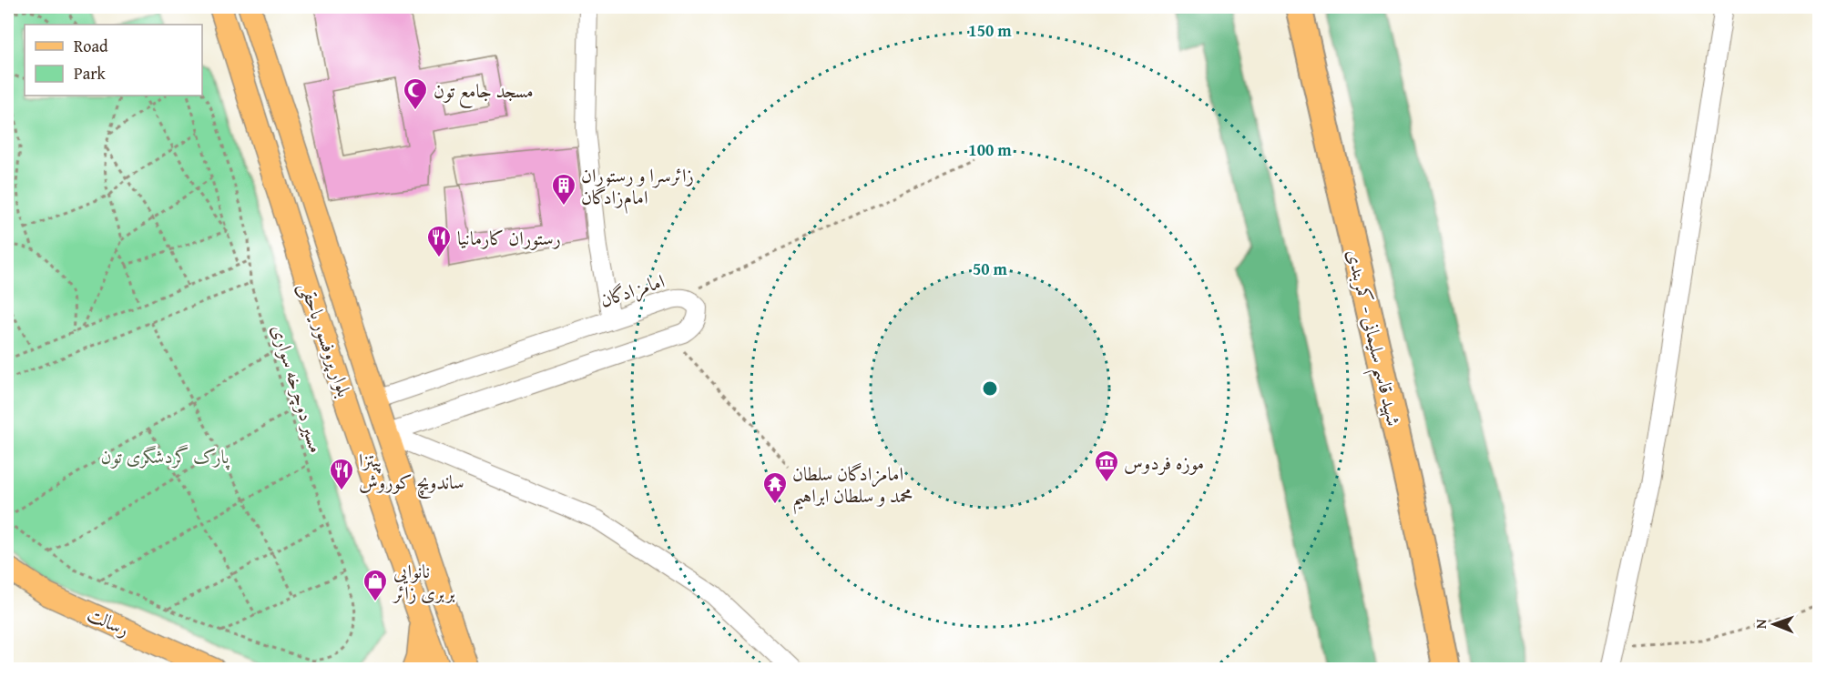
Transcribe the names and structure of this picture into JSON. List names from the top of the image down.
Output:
{
  "streets": {
    "highway": ["شهید قاسم سلیمانی - کمربندی"],
    "main road": ["بلوار پروفسور یاحقی", "رسالت"],
    "street": ["امامزادگان"],
    "path": ["مسیر دوچرخه سواری"]
  },
  "crossings": [
    ["امامزادگان", "بلوار پروفسور یاحقی"]
  ],
  "parks": ["پارک گردشگری تون"],
  "places": {
    "mosque": ["مسجد جامع تون"],
    "building": ["زائرسرا و رستوران امام‌زادگان"],
    "restaurant": ["رستوران کارمانیا", "پيتزا ساندویچ کوروش"],
    "museum": ["موزه فردوس"],
    "temple": ["امامزادگان سلطان محمد و سلطان ابراهیم"],
    "shop": ["نانوایی بربری زائر"]
  },
  "legend": ["Road", "Park"],
  "north": "left",
  "rings": ["150 m", "100 m", "50 m"]
}
